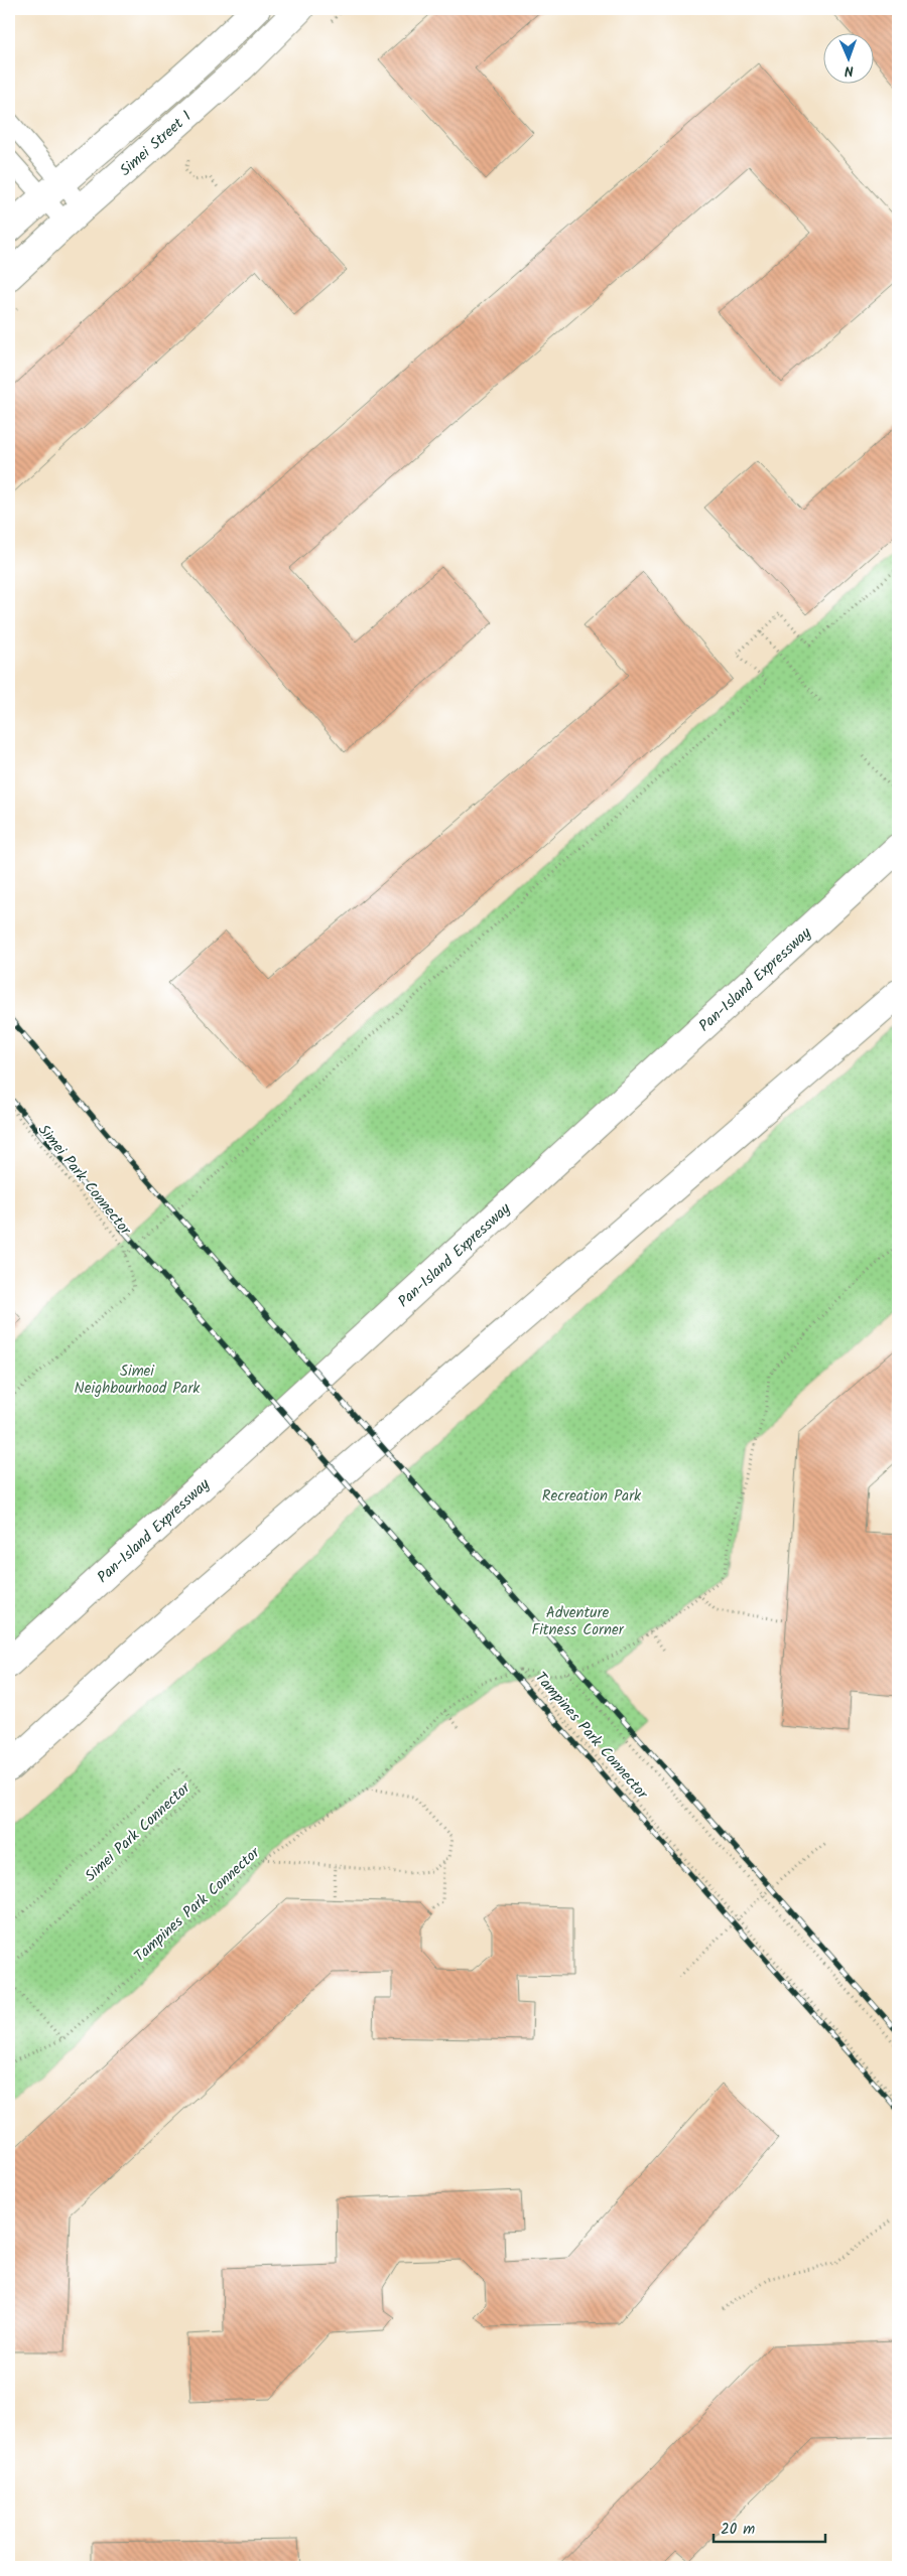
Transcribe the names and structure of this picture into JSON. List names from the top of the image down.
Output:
{
  "streets": {
    "main road": ["Simei Street 1", "Pan-Island Expressway"],
    "path": ["Simei Park Connector", "Tampines Park Connector"]
  },
  "parks": ["Simei Neighbourhood Park", "Recreation Park", "Adventure Fitness Corner"],
  "scale_bar": "20 m",
  "north": "bottom"
}
